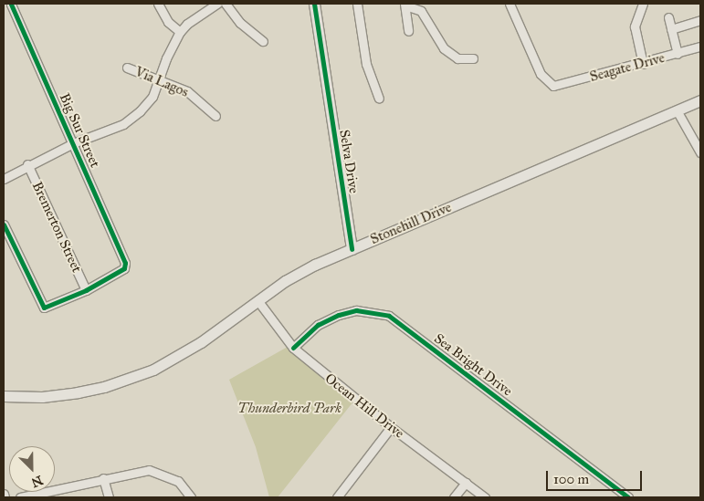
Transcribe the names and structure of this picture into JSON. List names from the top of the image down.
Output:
{
  "streets": {
    "main road": ["Selva Drive", "Stonehill Drive"],
    "street": [
      "Seagate Drive",
      "Via Lagos",
      "Big Sur Street",
      "Bremerton Street",
      "Sea Bright Drive",
      "Ocean Hill Drive"
    ]
  },
  "crossings": [
    ["Big Sur Street", "Bremerton Street"],
    ["Selva Drive", "Stonehill Drive"],
    ["Stonehill Drive", "Ocean Hill Drive"],
    ["Sea Bright Drive", "Ocean Hill Drive"]
  ],
  "parks": ["Thunderbird Park"],
  "scale_bar": "100 m",
  "north": "bottom right"
}
